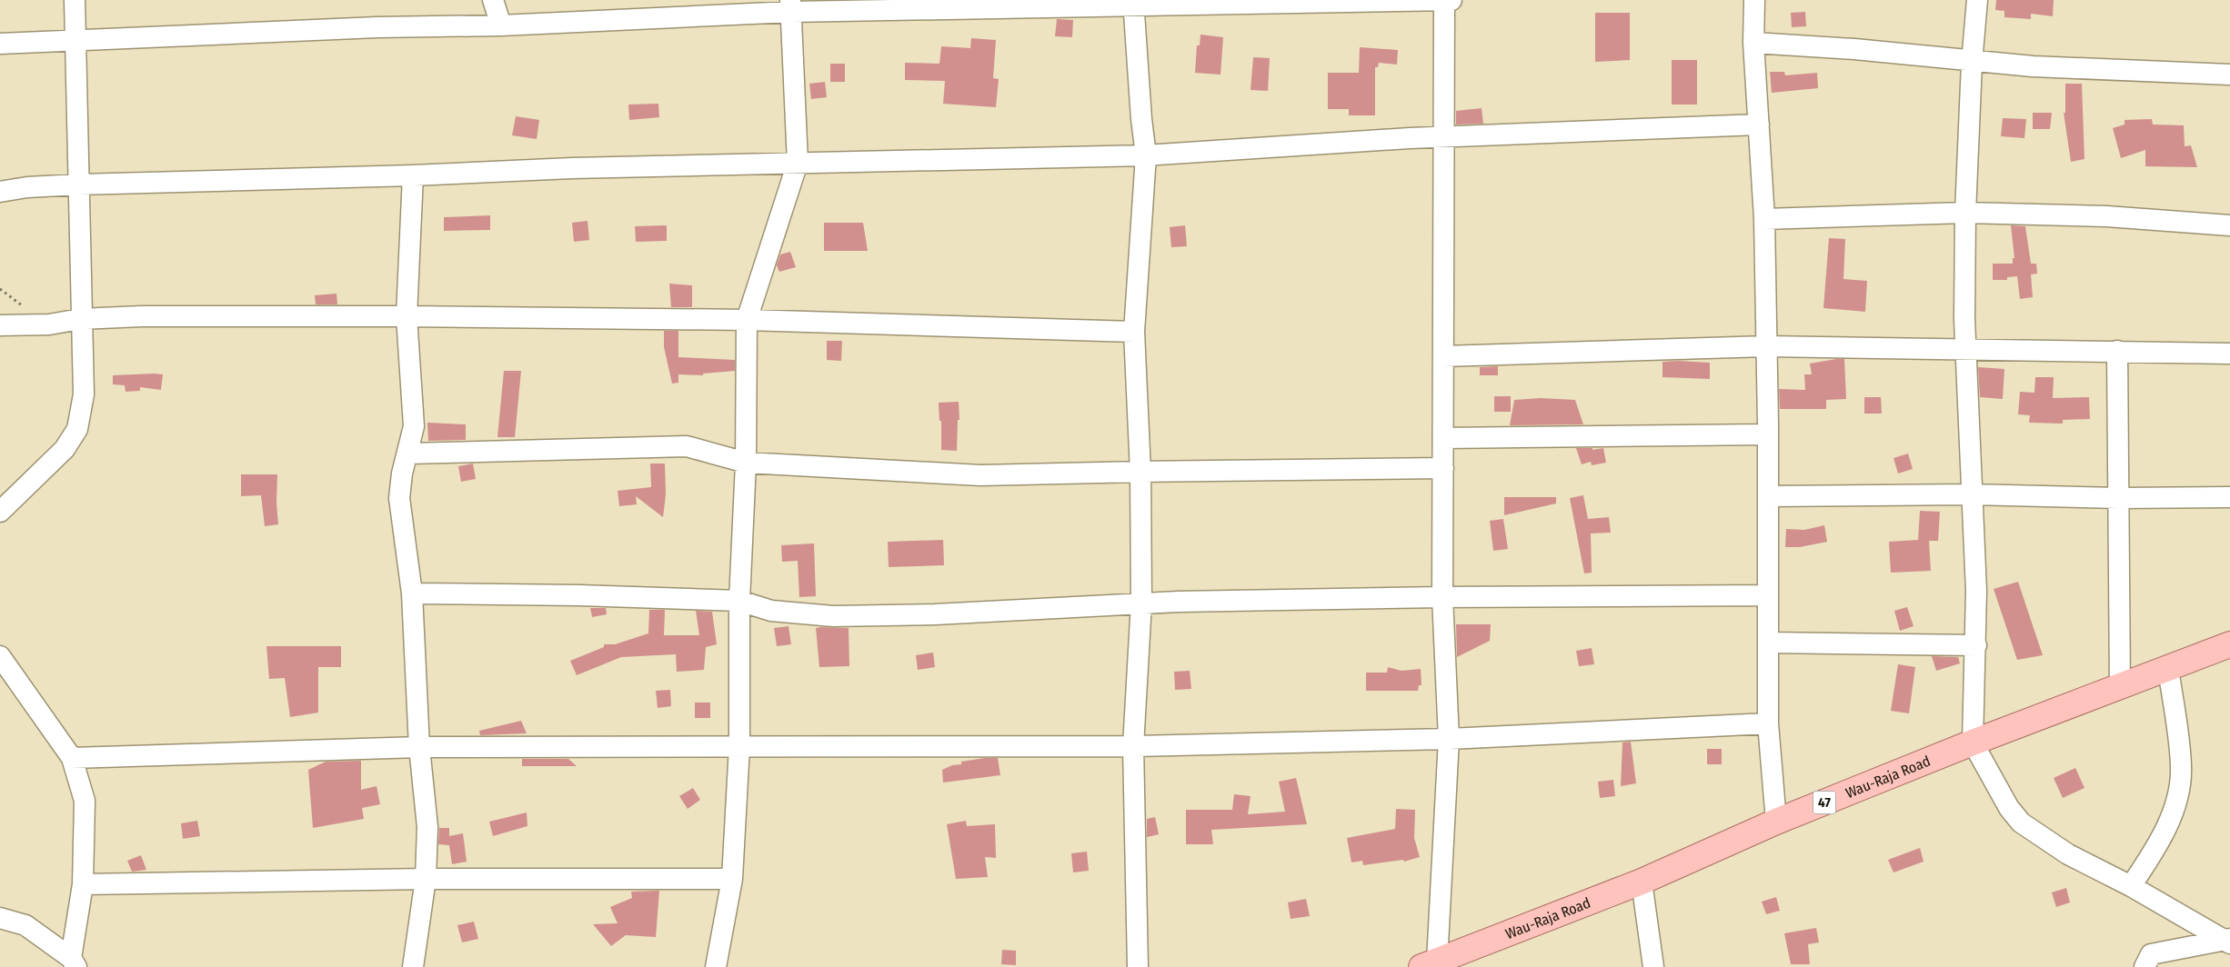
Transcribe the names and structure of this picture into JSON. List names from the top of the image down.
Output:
{
  "streets": {
    "main road": ["Wau-Raja Road", "47"]
  }
}
